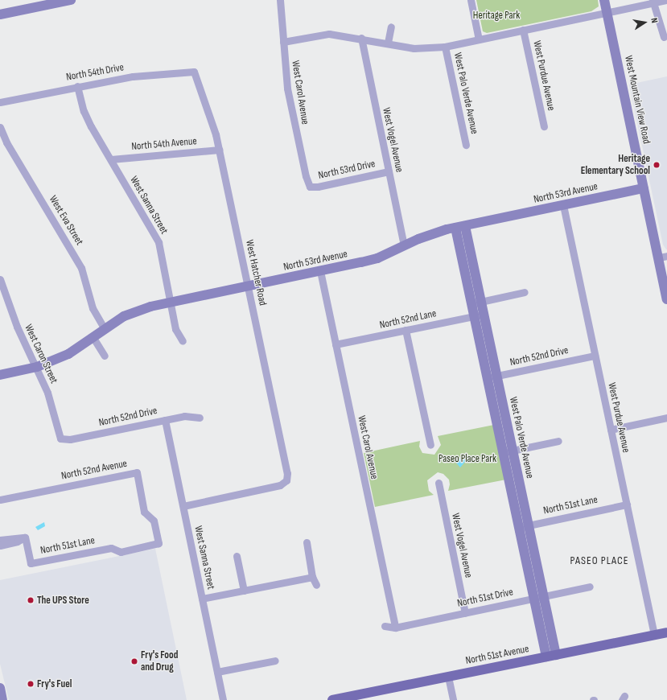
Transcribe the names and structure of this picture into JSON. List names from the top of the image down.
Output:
{
  "streets": {
    "main road": ["North 51st Avenue"],
    "street": [
      "North 54th Drive",
      "West Purdue Avenue",
      "West Carol Avenue",
      "West Palo Verde Avenue",
      "West Mountain View Road",
      "West Vogel Avenue",
      "North 54th Avenue",
      "North 53rd Drive",
      "North 53rd Avenue",
      "West Sanna Street",
      "West Eva Street",
      "West Hatcher Road",
      "North 52nd Lane",
      "West Caron Street",
      "North 52nd Drive",
      "North 52nd Avenue",
      "North 51st Lane",
      "North 51st Drive"
    ]
  },
  "crossings": [
    ["North 54th Drive", "West Sanna Street"],
    ["North 54th Drive", "West Hatcher Road"],
    ["West Purdue Avenue", "North 53rd Avenue"],
    ["West Purdue Avenue", "North 52nd Drive"],
    ["West Purdue Avenue", "North 51st Lane"],
    ["West Purdue Avenue", "North 51st Avenue"],
    ["West Carol Avenue", "North 53rd Drive"],
    ["West Carol Avenue", "North 53rd Avenue"],
    ["West Carol Avenue", "North 52nd Lane"],
    ["West Carol Avenue", "North 51st Drive"],
    ["West Palo Verde Avenue", "North 53rd Avenue"],
    ["West Palo Verde Avenue", "North 52nd Lane"],
    ["West Palo Verde Avenue", "North 52nd Drive"],
    ["West Palo Verde Avenue", "North 51st Lane"],
    ["West Palo Verde Avenue", "North 51st Drive"],
    ["West Palo Verde Avenue", "North 51st Avenue"],
    ["West Mountain View Road", "North 53rd Avenue"],
    ["West Vogel Avenue", "North 53rd Drive"],
    ["West Vogel Avenue", "North 53rd Avenue"],
    ["West Vogel Avenue", "North 51st Drive"],
    ["North 54th Avenue", "West Sanna Street"],
    ["North 54th Avenue", "West Hatcher Road"],
    ["North 53rd Avenue", "West Sanna Street"],
    ["North 53rd Avenue", "West Eva Street"],
    ["North 53rd Avenue", "West Hatcher Road"],
    ["North 53rd Avenue", "West Caron Street"],
    ["West Sanna Street", "West Hatcher Road"],
    ["West Sanna Street", "North 52nd Drive"],
    ["West Caron Street", "North 52nd Drive"],
    ["North 52nd Avenue", "North 51st Lane"]
  ],
  "districts": ["PASEO PLACE"],
  "parks": ["Heritage Park", "Paseo Place Park"],
  "places": [
    "Heritage Elementary School",
    "The UPS Store",
    "Fry's Food and Drug",
    "Fry's Fuel"
  ],
  "north": "right"
}
